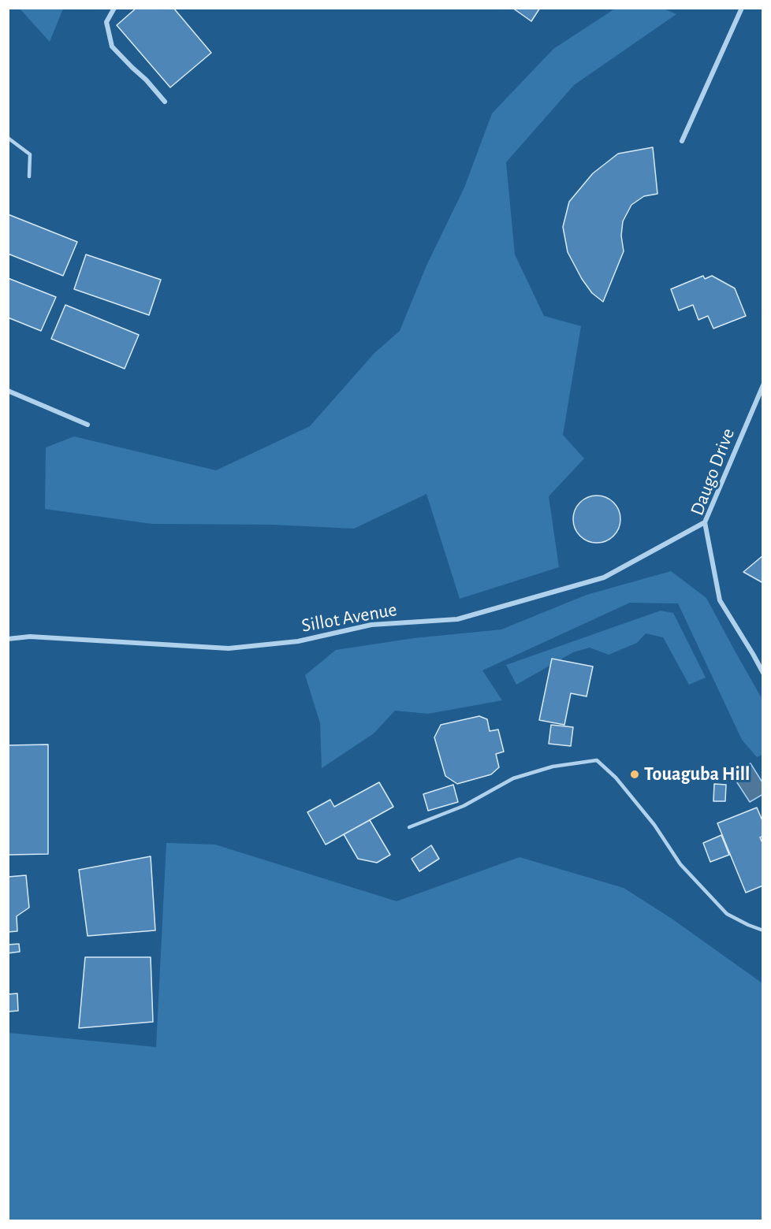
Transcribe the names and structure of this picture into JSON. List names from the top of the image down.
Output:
{
  "streets": {
    "street": ["Daugo Drive", "Sillot Avenue"]
  },
  "crossings": [
    ["Daugo Drive", "Sillot Avenue"]
  ],
  "places": ["Touaguba Hill"]
}
